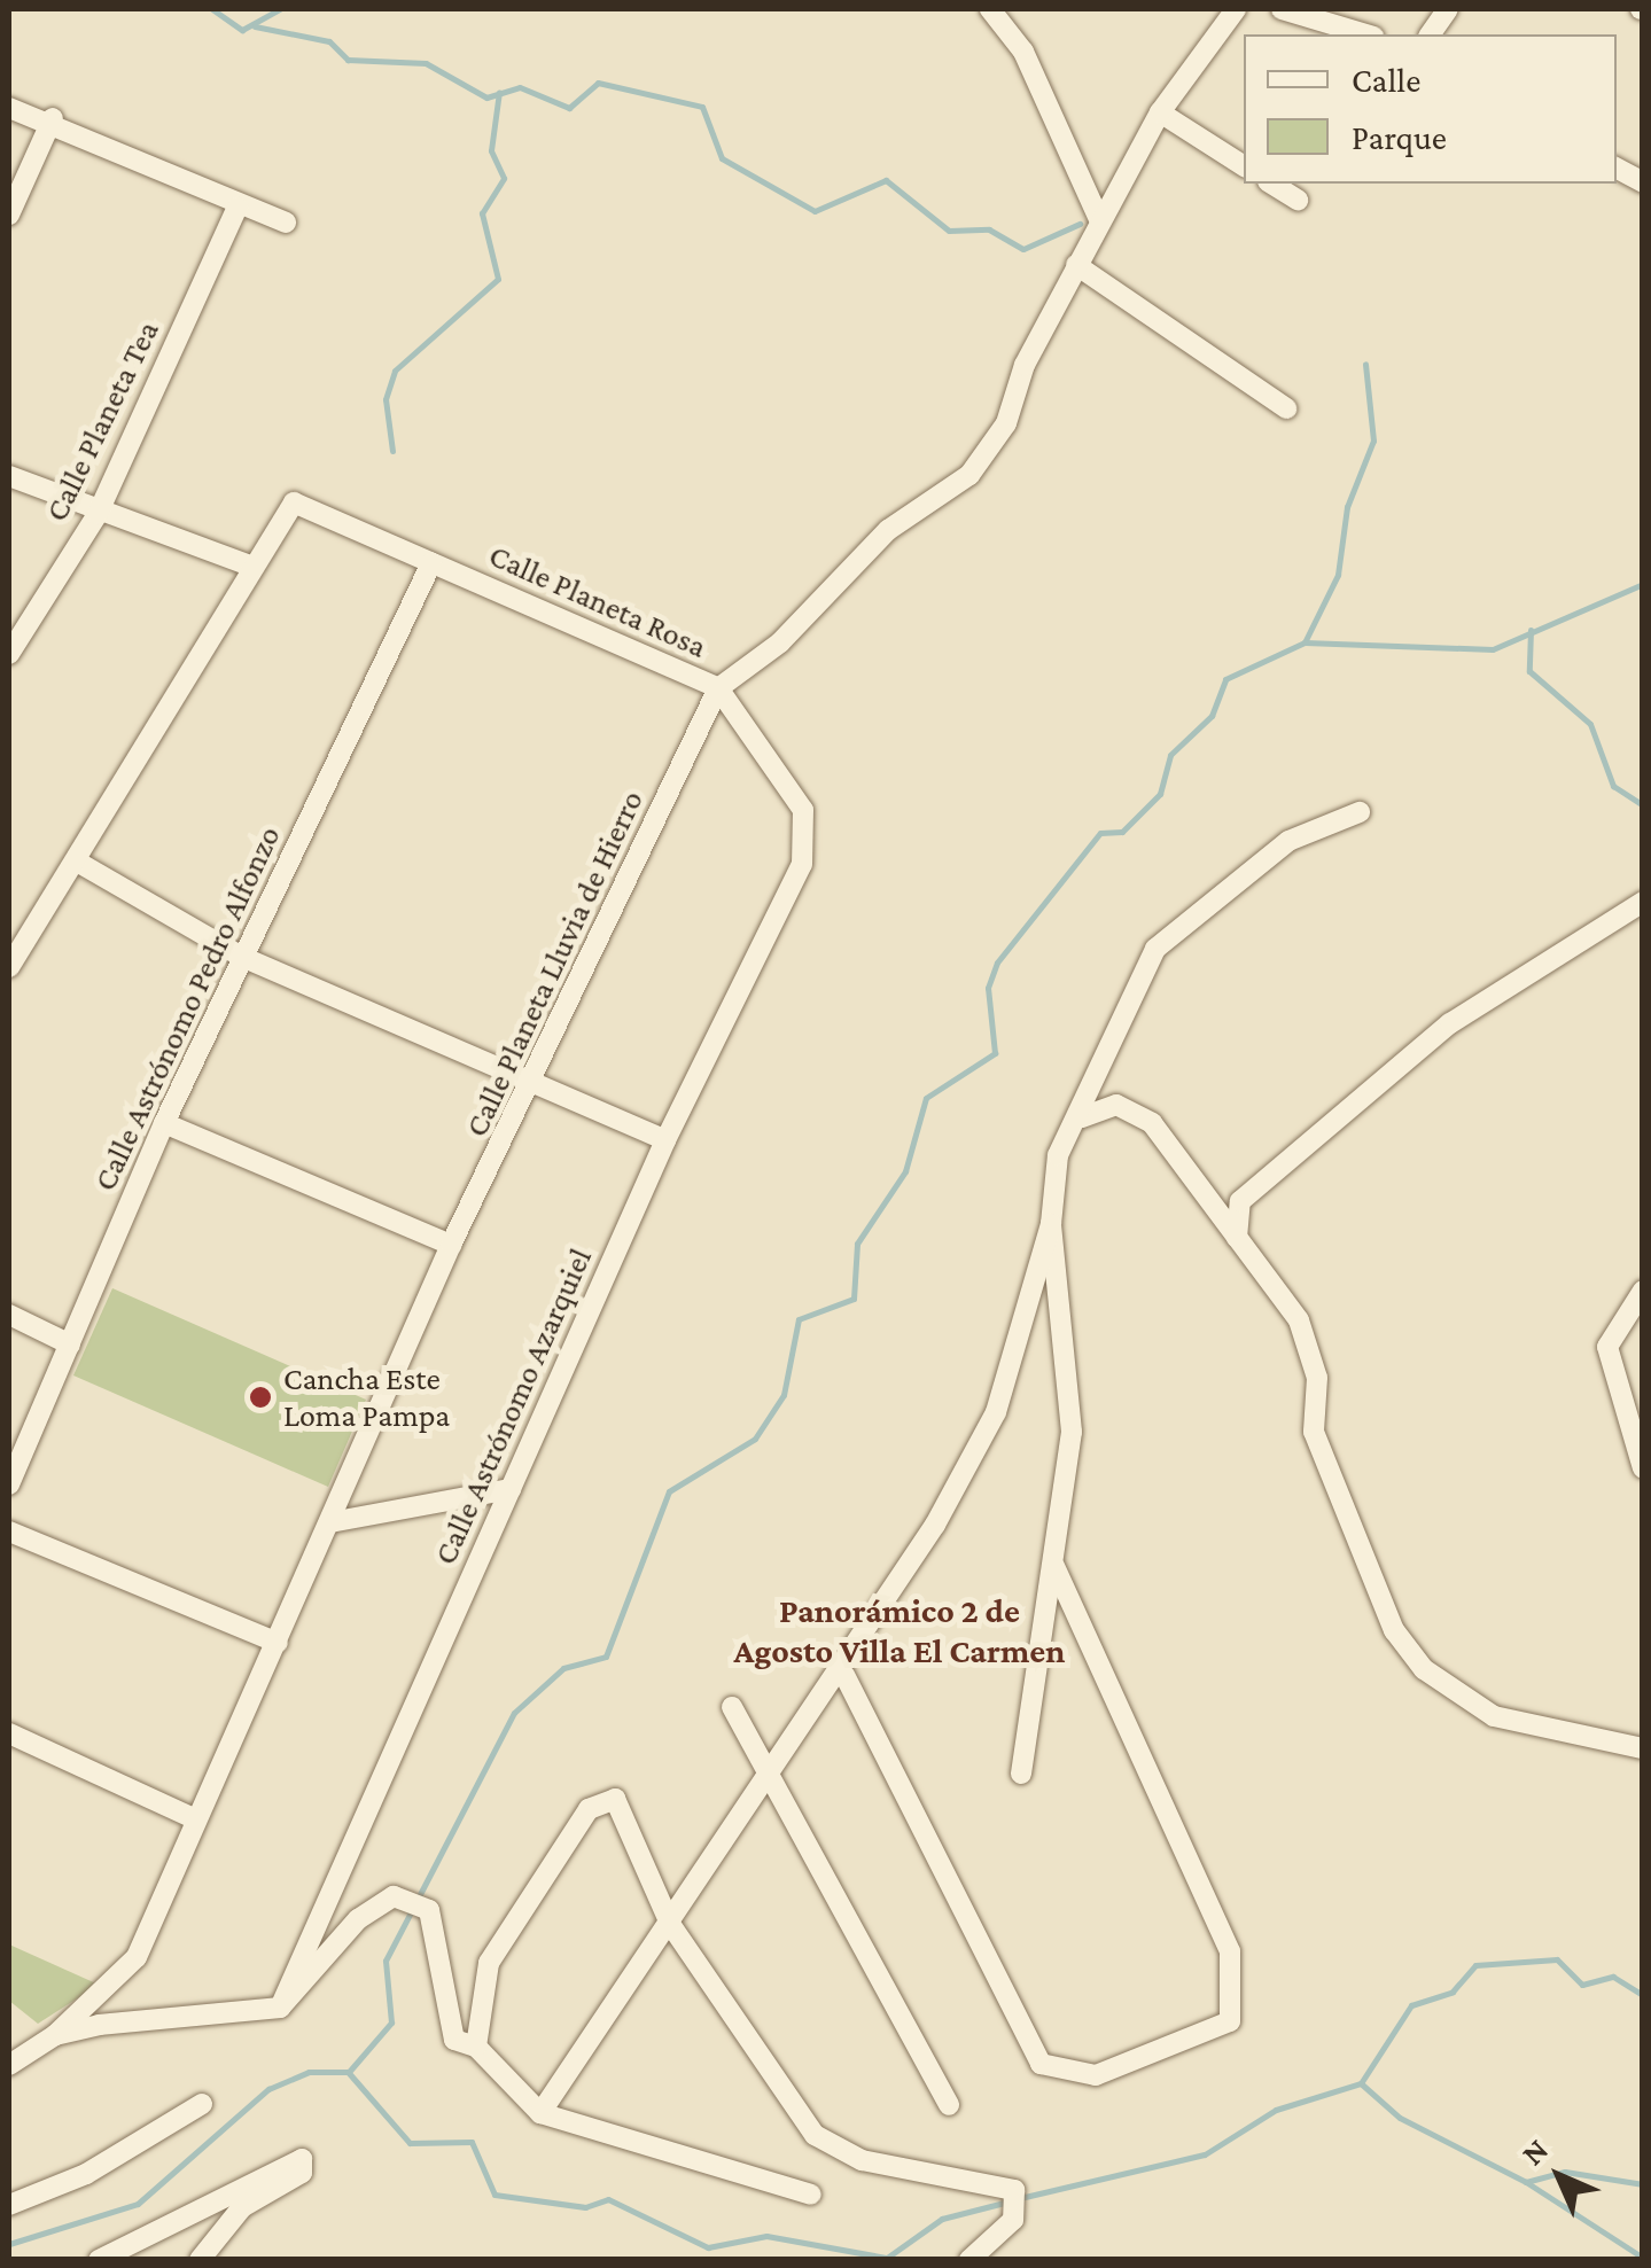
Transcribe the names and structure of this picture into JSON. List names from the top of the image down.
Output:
{
  "streets": {
    "street": [
      "Calle Planeta Tea",
      "Calle Planeta Rosa",
      "Calle Planeta Lluvia de Hierro",
      "Calle Astrónomo Pedro Alfonzo",
      "Calle Astrónomo Azarquiel"
    ]
  },
  "crossings": [
    ["Calle Planeta Rosa", "Calle Planeta Lluvia de Hierro"],
    ["Calle Planeta Rosa", "Calle Astrónomo Pedro Alfonzo"],
    ["Calle Planeta Rosa", "Calle Astrónomo Azarquiel"]
  ],
  "districts": ["Panorámico 2 de Agosto Villa El Carmen"],
  "places": ["Cancha Este Loma Pampa"],
  "legend": ["Calle", "Parque"],
  "north": "top left"
}
